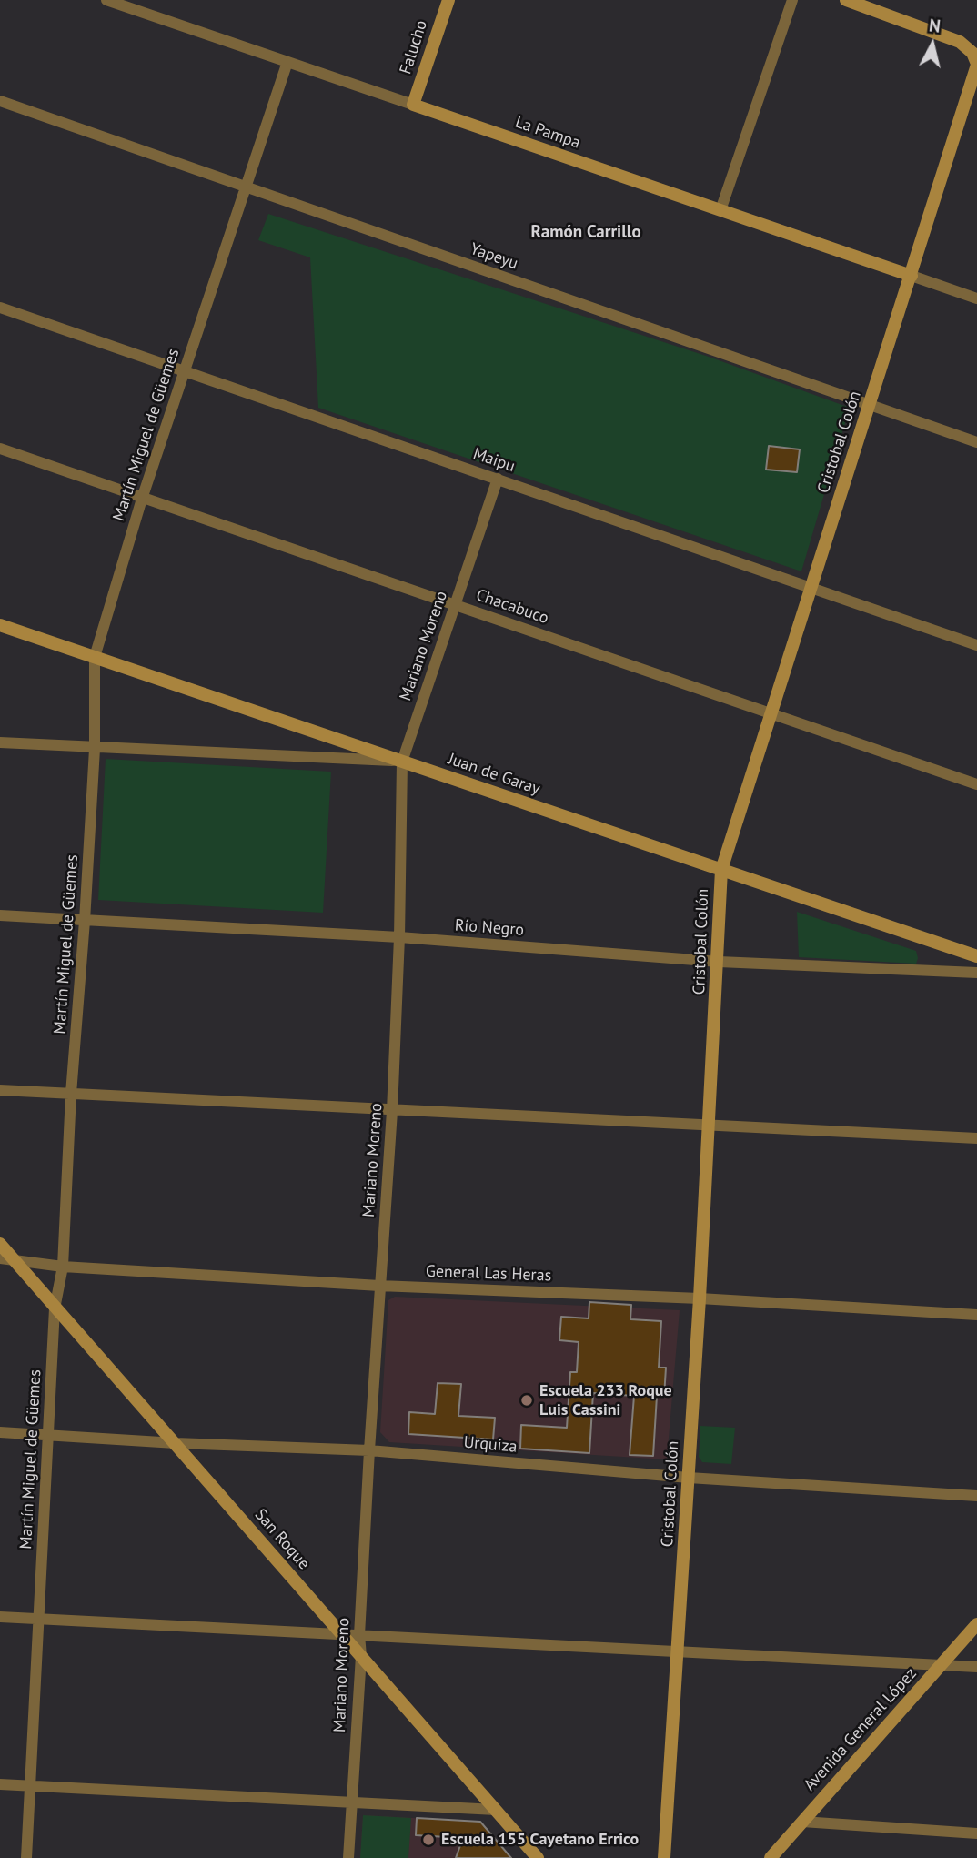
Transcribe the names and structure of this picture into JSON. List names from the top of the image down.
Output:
{
  "streets": {
    "street": [
      "Falucho",
      "La Pampa",
      "Yapeyu",
      "Martín Miguel de Güemes",
      "Cristobal Colón",
      "Maipu",
      "Chacabuco",
      "Mariano Moreno",
      "Juan de Garay",
      "Río Negro",
      "General Las Heras",
      "Urquiza",
      "San Roque",
      "Avenida General López"
    ]
  },
  "crossings": [
    ["Falucho", "La Pampa"],
    ["La Pampa", "Martín Miguel de Güemes"],
    ["La Pampa", "Cristobal Colón"],
    ["Yapeyu", "Martín Miguel de Güemes"],
    ["Yapeyu", "Cristobal Colón"],
    ["Martín Miguel de Güemes", "Maipu"],
    ["Martín Miguel de Güemes", "Chacabuco"],
    ["Martín Miguel de Güemes", "Juan de Garay"],
    ["Martín Miguel de Güemes", "Río Negro"],
    ["Martín Miguel de Güemes", "General Las Heras"],
    ["Martín Miguel de Güemes", "Urquiza"],
    ["Martín Miguel de Güemes", "San Roque"],
    ["Cristobal Colón", "Maipu"],
    ["Cristobal Colón", "Chacabuco"],
    ["Cristobal Colón", "Juan de Garay"],
    ["Cristobal Colón", "Río Negro"],
    ["Cristobal Colón", "General Las Heras"],
    ["Cristobal Colón", "Urquiza"],
    ["Maipu", "Mariano Moreno"],
    ["Chacabuco", "Mariano Moreno"],
    ["Mariano Moreno", "Juan de Garay"],
    ["Mariano Moreno", "Río Negro"],
    ["Mariano Moreno", "General Las Heras"],
    ["Mariano Moreno", "Urquiza"],
    ["Mariano Moreno", "San Roque"],
    ["General Las Heras", "San Roque"],
    ["Urquiza", "San Roque"]
  ],
  "districts": ["Ramón Carrillo"],
  "places": ["Escuela 233 Roque Luis Cassini", "Escuela 155 Cayetano Errico"],
  "north": "top"
}
